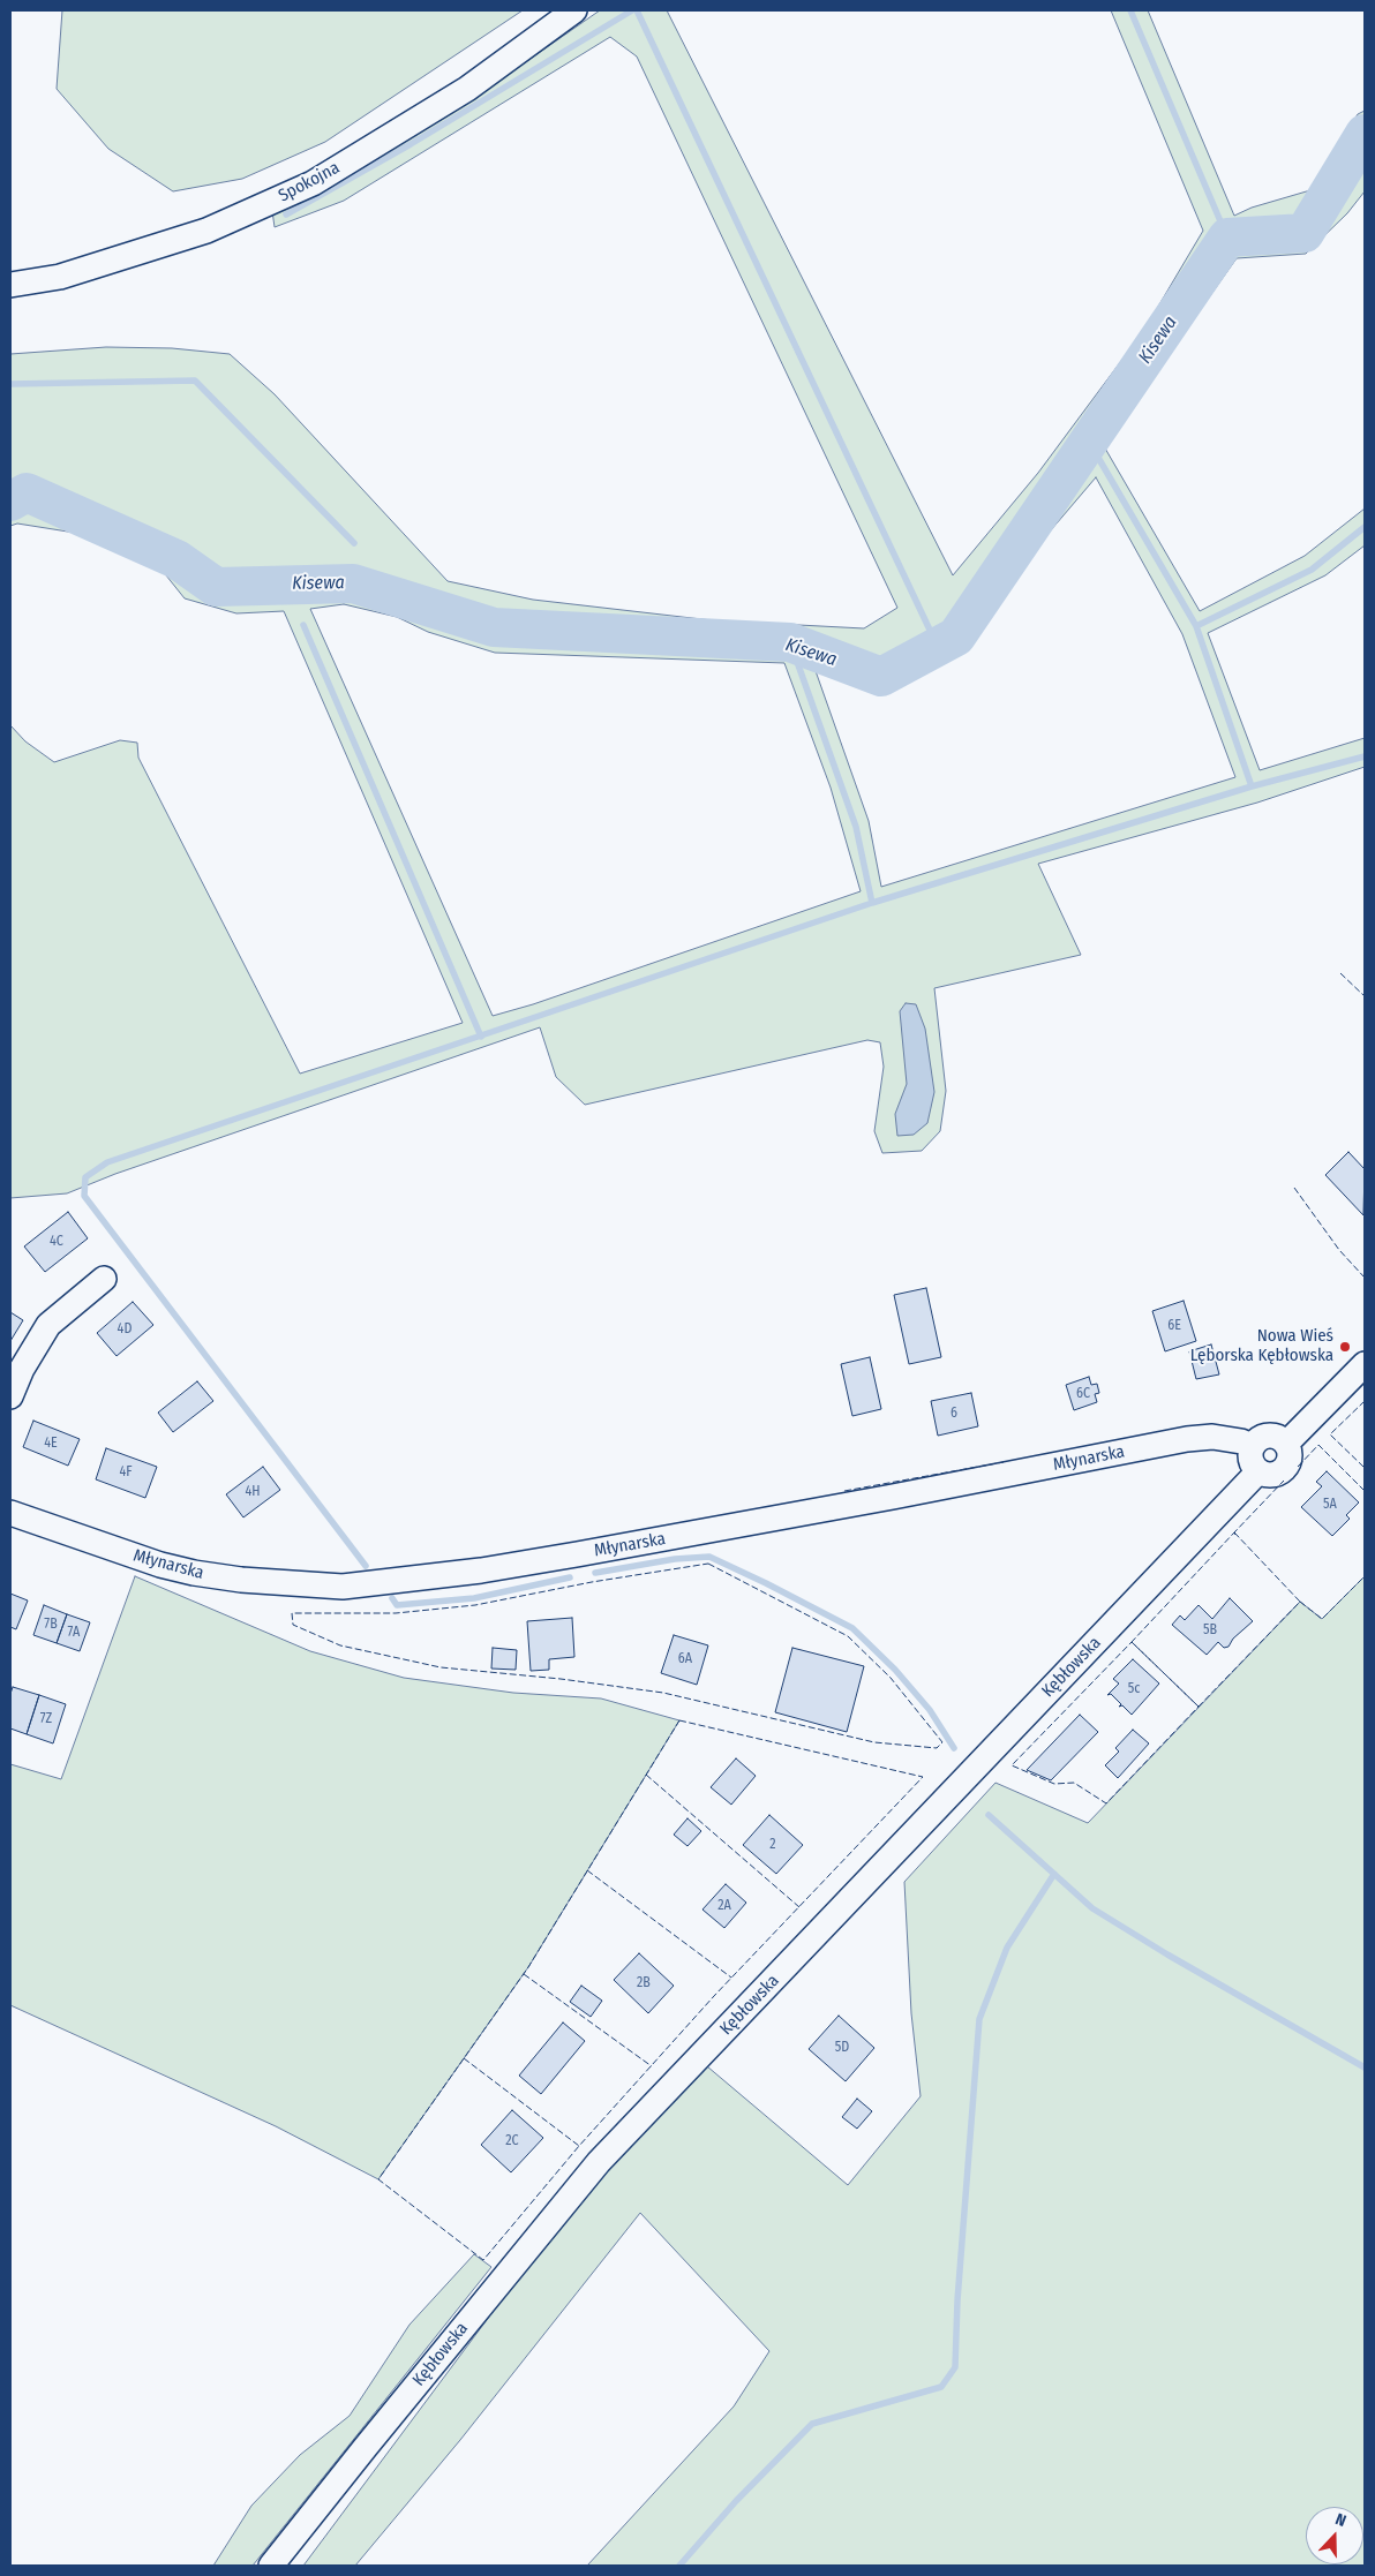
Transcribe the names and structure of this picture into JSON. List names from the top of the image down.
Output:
{
  "streets": {
    "street": ["Spokojna", "Młynarska", "Kębłowska"]
  },
  "crossings": [
    ["Młynarska", "Kębłowska"]
  ],
  "water": ["Kisewa"],
  "places": ["Nowa Wieś Lęborska Kębłowska"],
  "house_numbers": [
    "4C",
    "6E",
    "4D",
    "6C",
    "6",
    "4E",
    "4F",
    "4H",
    "5A",
    "7B",
    "5B",
    "7A",
    "6A",
    "5c",
    "7Z",
    "2",
    "2A",
    "2B",
    "5D",
    "2C"
  ],
  "north": "top"
}
